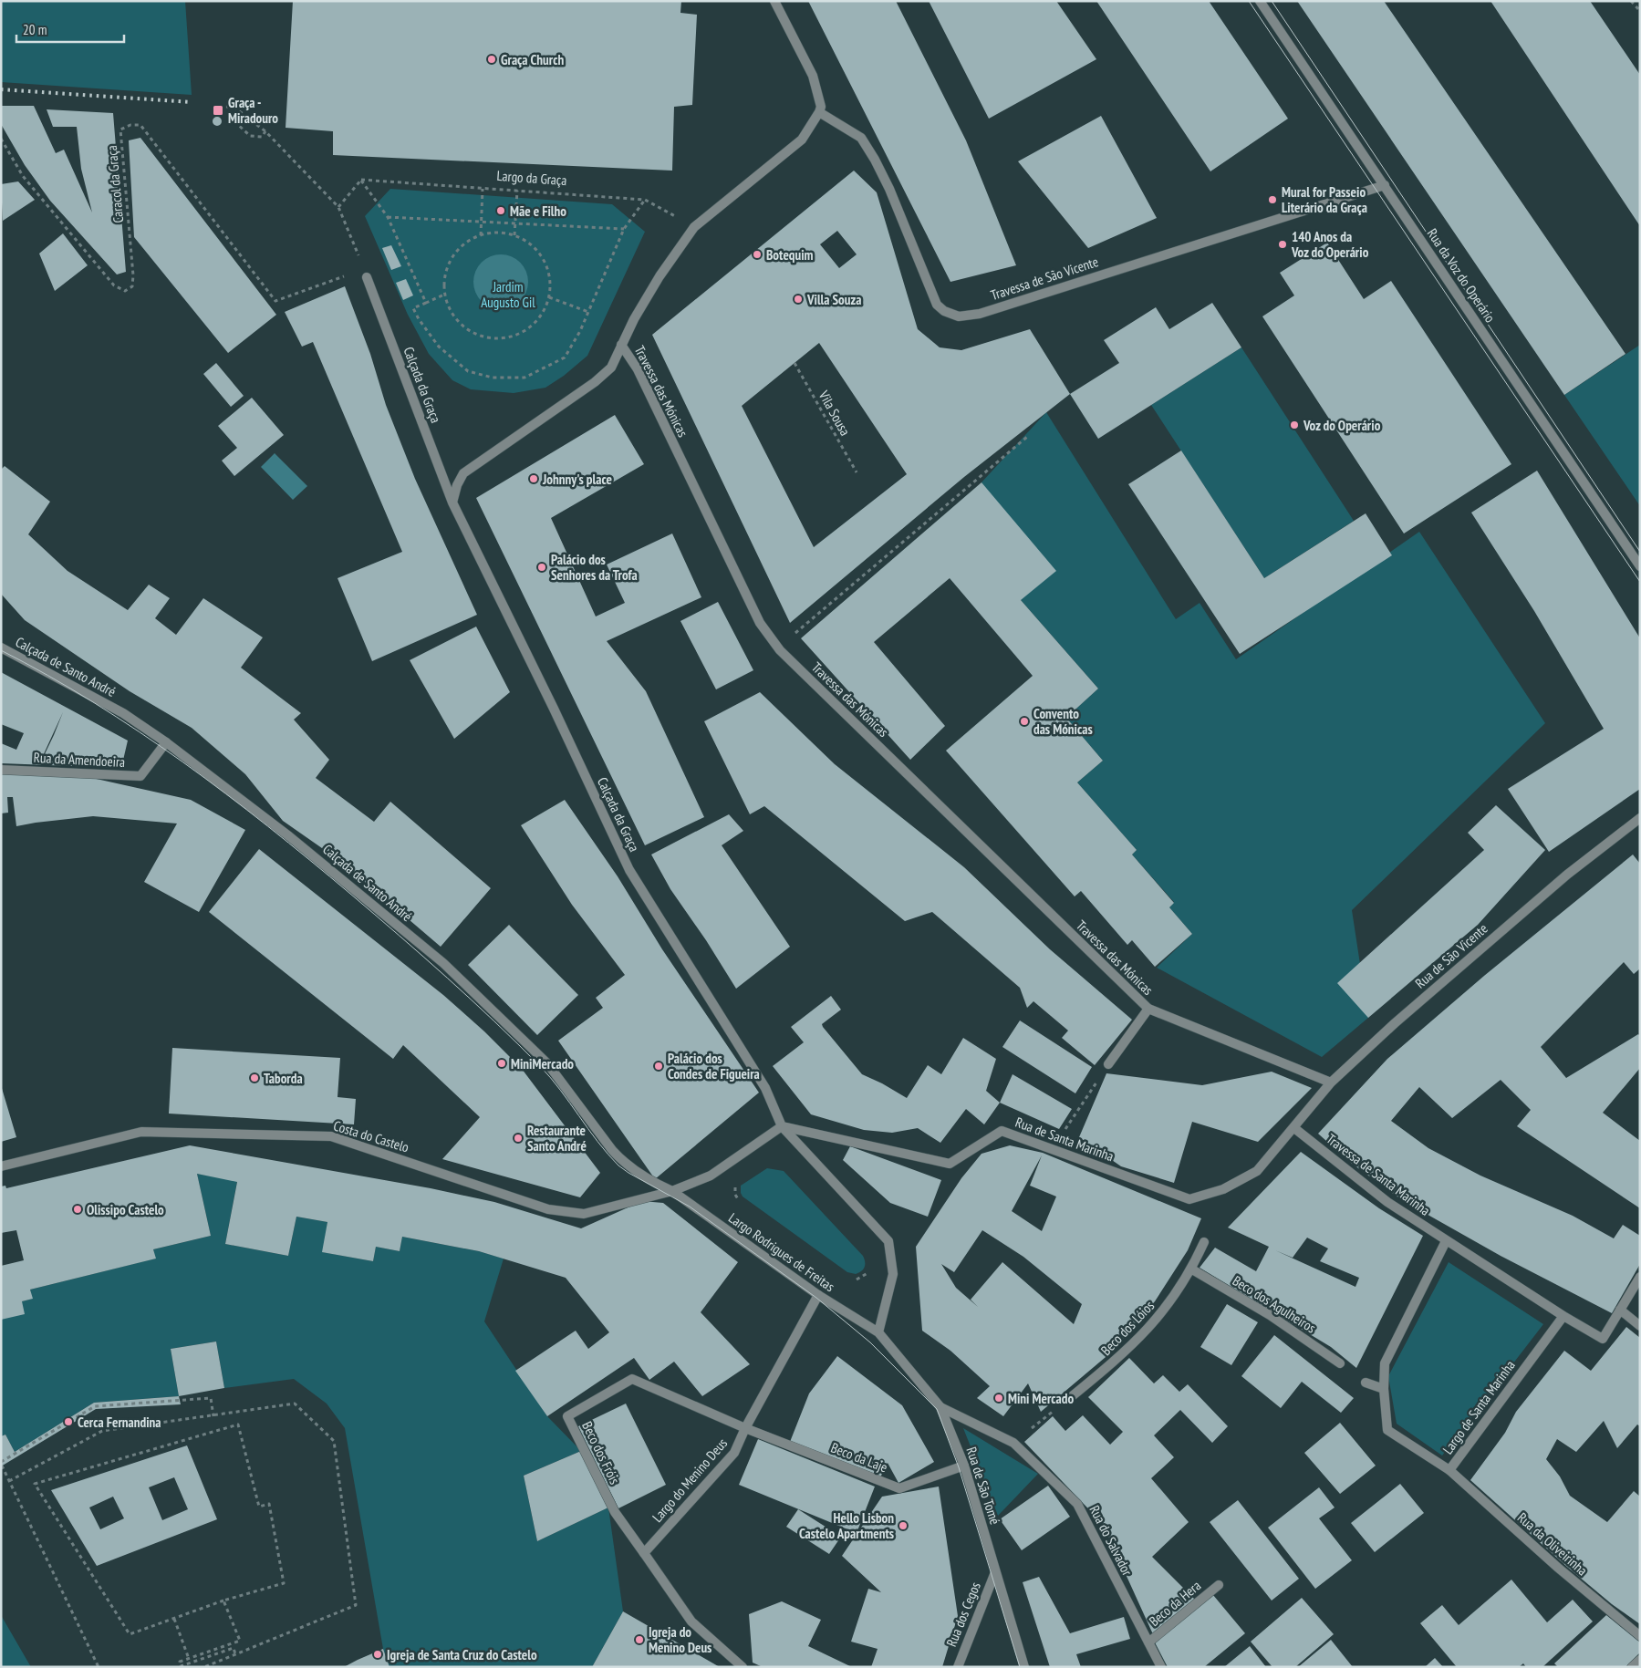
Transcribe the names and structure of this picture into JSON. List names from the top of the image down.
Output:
{
  "streets": {
    "street": [
      "Rua da Voz do Operário",
      "Travessa de São Vicente",
      "Calçada da Graça",
      "Travessa das Mónicas",
      "Calçada de Santo André",
      "Rua da Amendoeira",
      "Rua de São Vicente",
      "Costa do Castelo",
      "Rua de Santa Marinha",
      "Travessa de Santa Marinha",
      "Largo Rodrigues de Freitas",
      "Beco dos Agulheiros",
      "Beco dos Lóios",
      "Largo de Santa Marinha",
      "Beco dos Fróis",
      "Beco da Laje",
      "Largo do Menino Deus",
      "Rua de São Tomé",
      "Rua do Salvador",
      "Rua da Oliveirinha",
      "Beco da Hera",
      "Rua dos Cegos"
    ],
    "path": ["Largo da Graça", "Caracol da Graça", "Vila Sousa"]
  },
  "crossings": [
    ["Rua da Voz do Operário", "Travessa de São Vicente"],
    ["Calçada da Graça", "Rua de Santa Marinha"],
    ["Calçada da Graça", "Largo Rodrigues de Freitas"],
    ["Calçada da Graça", "Rua de São Tomé"],
    ["Travessa das Mónicas", "Rua de São Vicente"],
    ["Calçada de Santo André", "Rua da Amendoeira"],
    ["Calçada de Santo André", "Costa do Castelo"],
    ["Calçada de Santo André", "Largo Rodrigues de Freitas"],
    ["Rua de São Vicente", "Rua de Santa Marinha"],
    ["Rua de São Vicente", "Travessa de Santa Marinha"],
    ["Costa do Castelo", "Largo Rodrigues de Freitas"],
    ["Rua de Santa Marinha", "Travessa de Santa Marinha"],
    ["Travessa de Santa Marinha", "Largo de Santa Marinha"],
    ["Largo Rodrigues de Freitas", "Largo do Menino Deus"],
    ["Largo Rodrigues de Freitas", "Rua de São Tomé"],
    ["Beco dos Agulheiros", "Beco dos Lóios"],
    ["Largo de Santa Marinha", "Rua da Oliveirinha"],
    ["Beco dos Fróis", "Beco da Laje"],
    ["Beco dos Fróis", "Largo do Menino Deus"],
    ["Beco da Laje", "Largo do Menino Deus"],
    ["Beco da Laje", "Rua de São Tomé"],
    ["Rua de São Tomé", "Rua do Salvador"],
    ["Rua de São Tomé", "Rua dos Cegos"],
    ["Rua do Salvador", "Beco da Hera"]
  ],
  "parks": ["Jardim Augusto Gil"],
  "places": {
    "other": [
      "Graça Church",
      "Mural for Passeio Literário da Graça",
      "Mãe e Filho",
      "140 Anos da Voz do Operário",
      "Botequim",
      "Villa Souza",
      "Voz do Operário",
      "Johnny's place",
      "Palácio dos Senhores da Trofa",
      "Convento das Mónicas",
      "MiniMercado",
      "Palácio dos Condes de Figueira",
      "Taborda",
      "Restaurante Santo André",
      "Olissipo Castelo",
      "Mini Mercado",
      "Cerca Fernandina",
      "Hello Lisbon Castelo Apartments",
      "Igreja do Menino Deus",
      "Igreja de Santa Cruz do Castelo"
    ],
    "transit": ["Graça - Miradouro"]
  },
  "scale_bar": "20 m"
}
